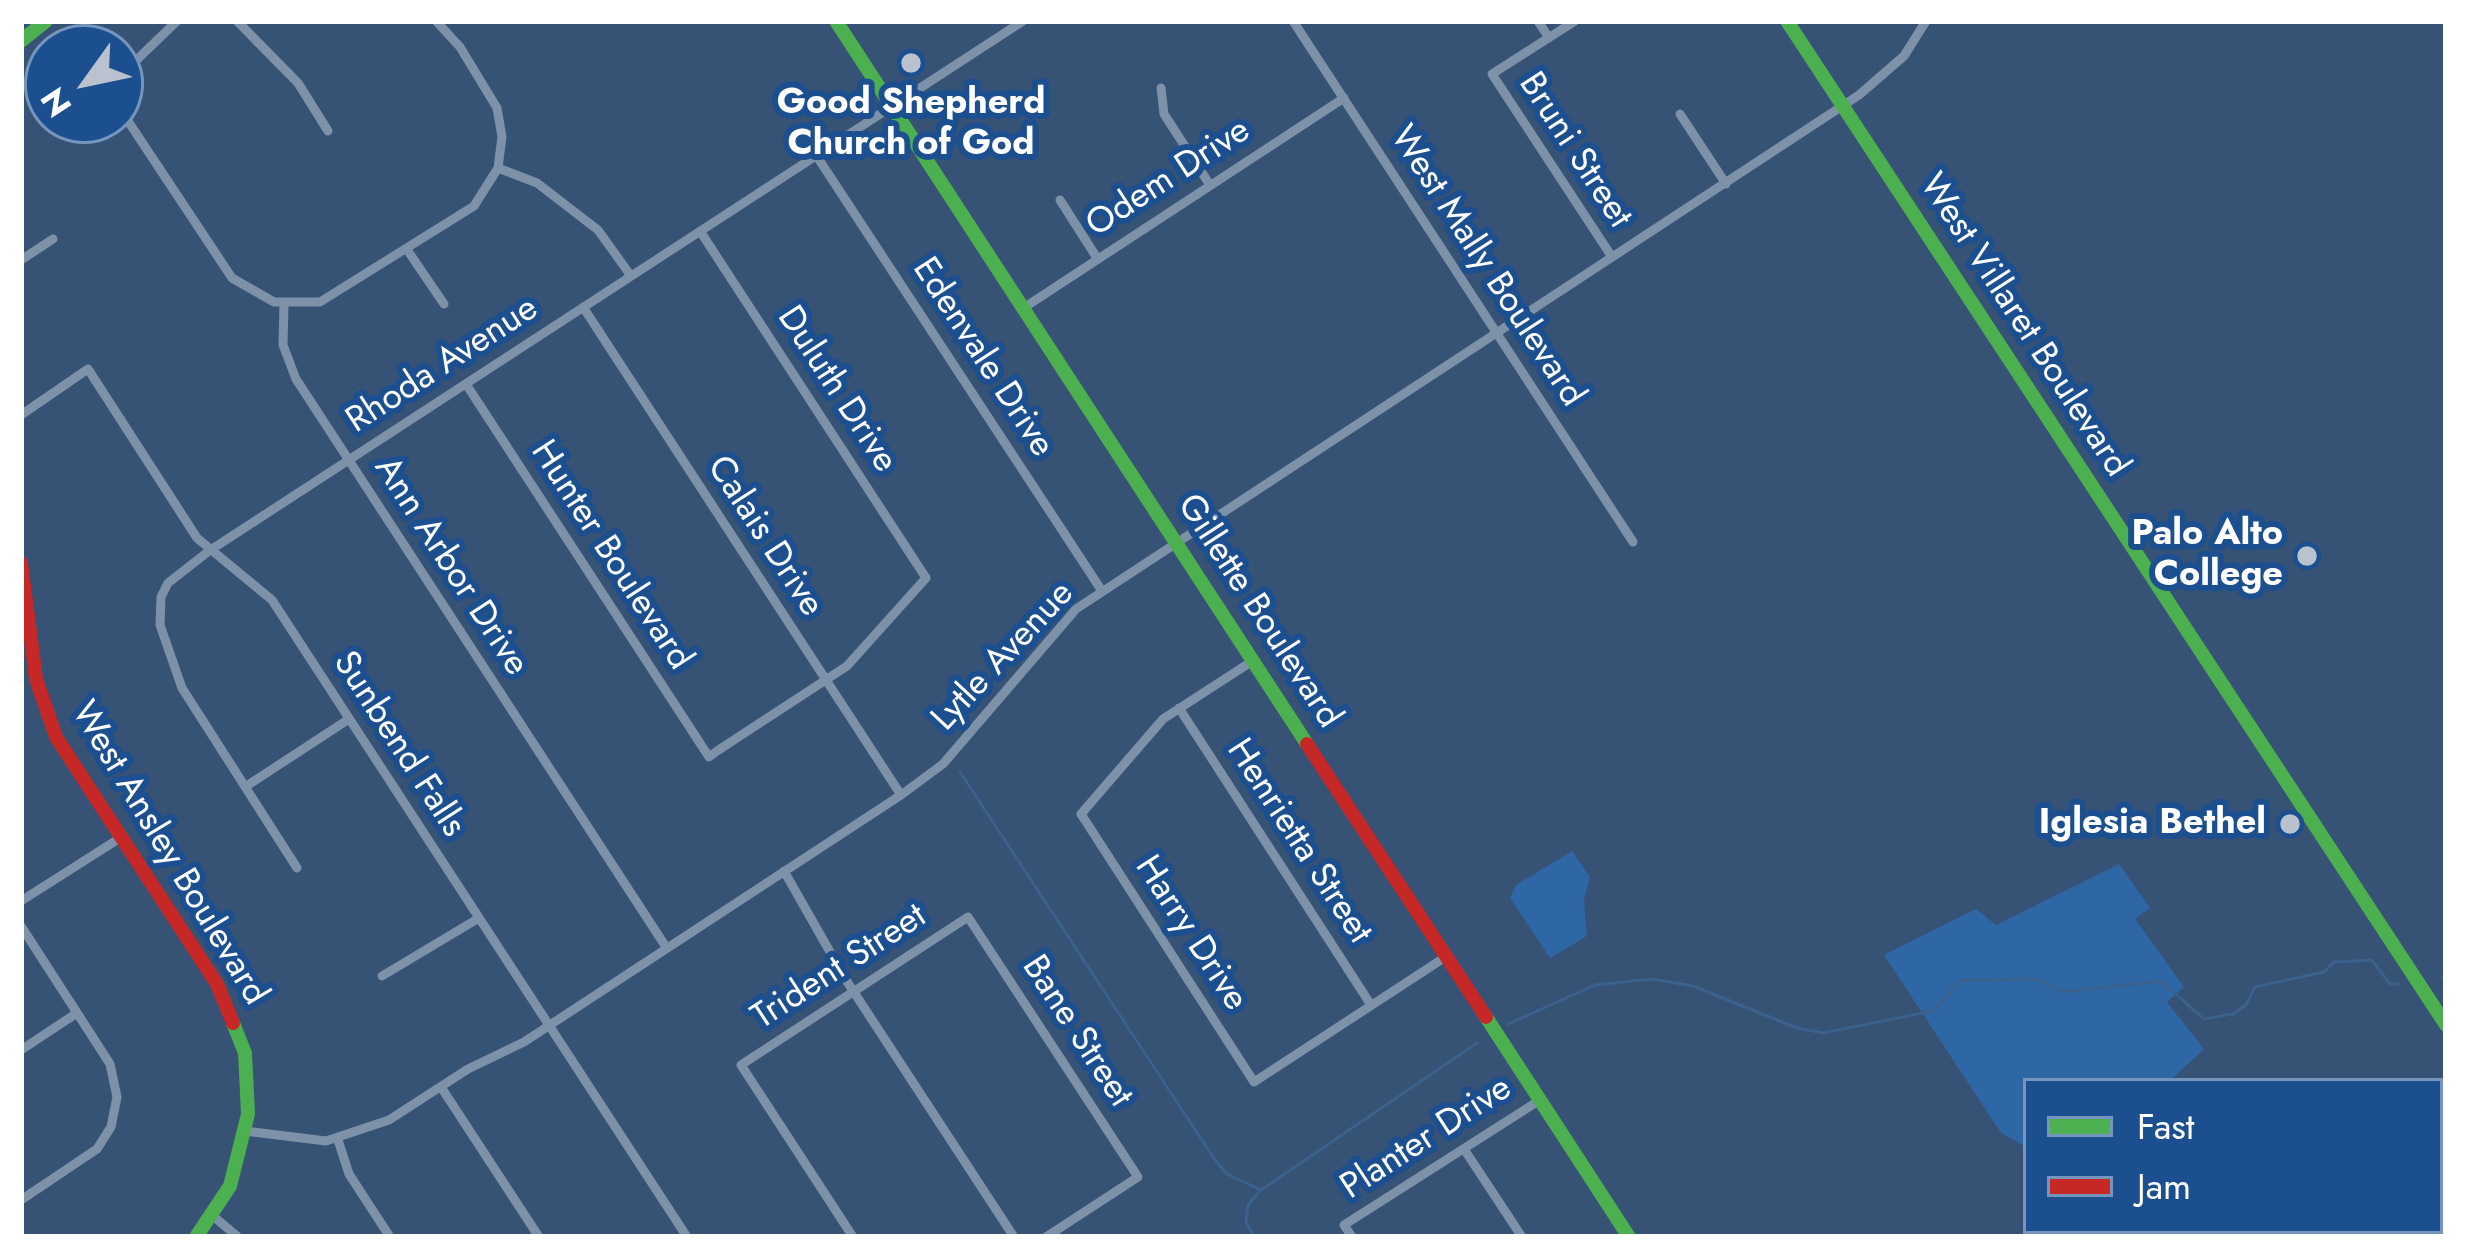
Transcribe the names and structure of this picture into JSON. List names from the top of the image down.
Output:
{
  "streets": {
    "street": [
      "Bruni Street",
      "Odem Drive",
      "West Mally Boulevard",
      "West Villaret Boulevard",
      "Edenvale Drive",
      "Rhoda Avenue",
      "Duluth Drive",
      "Calais Drive",
      "Hunter Boulevard",
      "Ann Arbor Drive",
      "Gillette Boulevard",
      "Lytle Avenue",
      "Sunbend Falls",
      "Henrietta Street",
      "West Ansley Boulevard",
      "Harry Drive",
      "Trident Street",
      "Bane Street",
      "Planter Drive"
    ]
  },
  "crossings": [
    ["Bruni Street", "Lytle Avenue"],
    ["Odem Drive", "West Mally Boulevard"],
    ["Odem Drive", "Gillette Boulevard"],
    ["West Mally Boulevard", "Lytle Avenue"],
    ["West Villaret Boulevard", "Lytle Avenue"],
    ["Edenvale Drive", "Rhoda Avenue"],
    ["Edenvale Drive", "Lytle Avenue"],
    ["Rhoda Avenue", "Duluth Drive"],
    ["Rhoda Avenue", "Calais Drive"],
    ["Rhoda Avenue", "Hunter Boulevard"],
    ["Rhoda Avenue", "Ann Arbor Drive"],
    ["Rhoda Avenue", "Gillette Boulevard"],
    ["Rhoda Avenue", "Sunbend Falls"],
    ["Duluth Drive", "Calais Drive"],
    ["Duluth Drive", "Hunter Boulevard"],
    ["Calais Drive", "Hunter Boulevard"],
    ["Calais Drive", "Lytle Avenue"],
    ["Ann Arbor Drive", "Lytle Avenue"],
    ["Gillette Boulevard", "Lytle Avenue"],
    ["Gillette Boulevard", "Planter Drive"],
    ["Lytle Avenue", "Sunbend Falls"],
    ["Lytle Avenue", "West Ansley Boulevard"],
    ["Henrietta Street", "Harry Drive"],
    ["Trident Street", "Bane Street"]
  ],
  "places": ["Good Shepherd Church of God", "Palo Alto College", "Iglesia Bethel"],
  "legend": ["Fast", "Jam"],
  "north": "bottom left"
}
